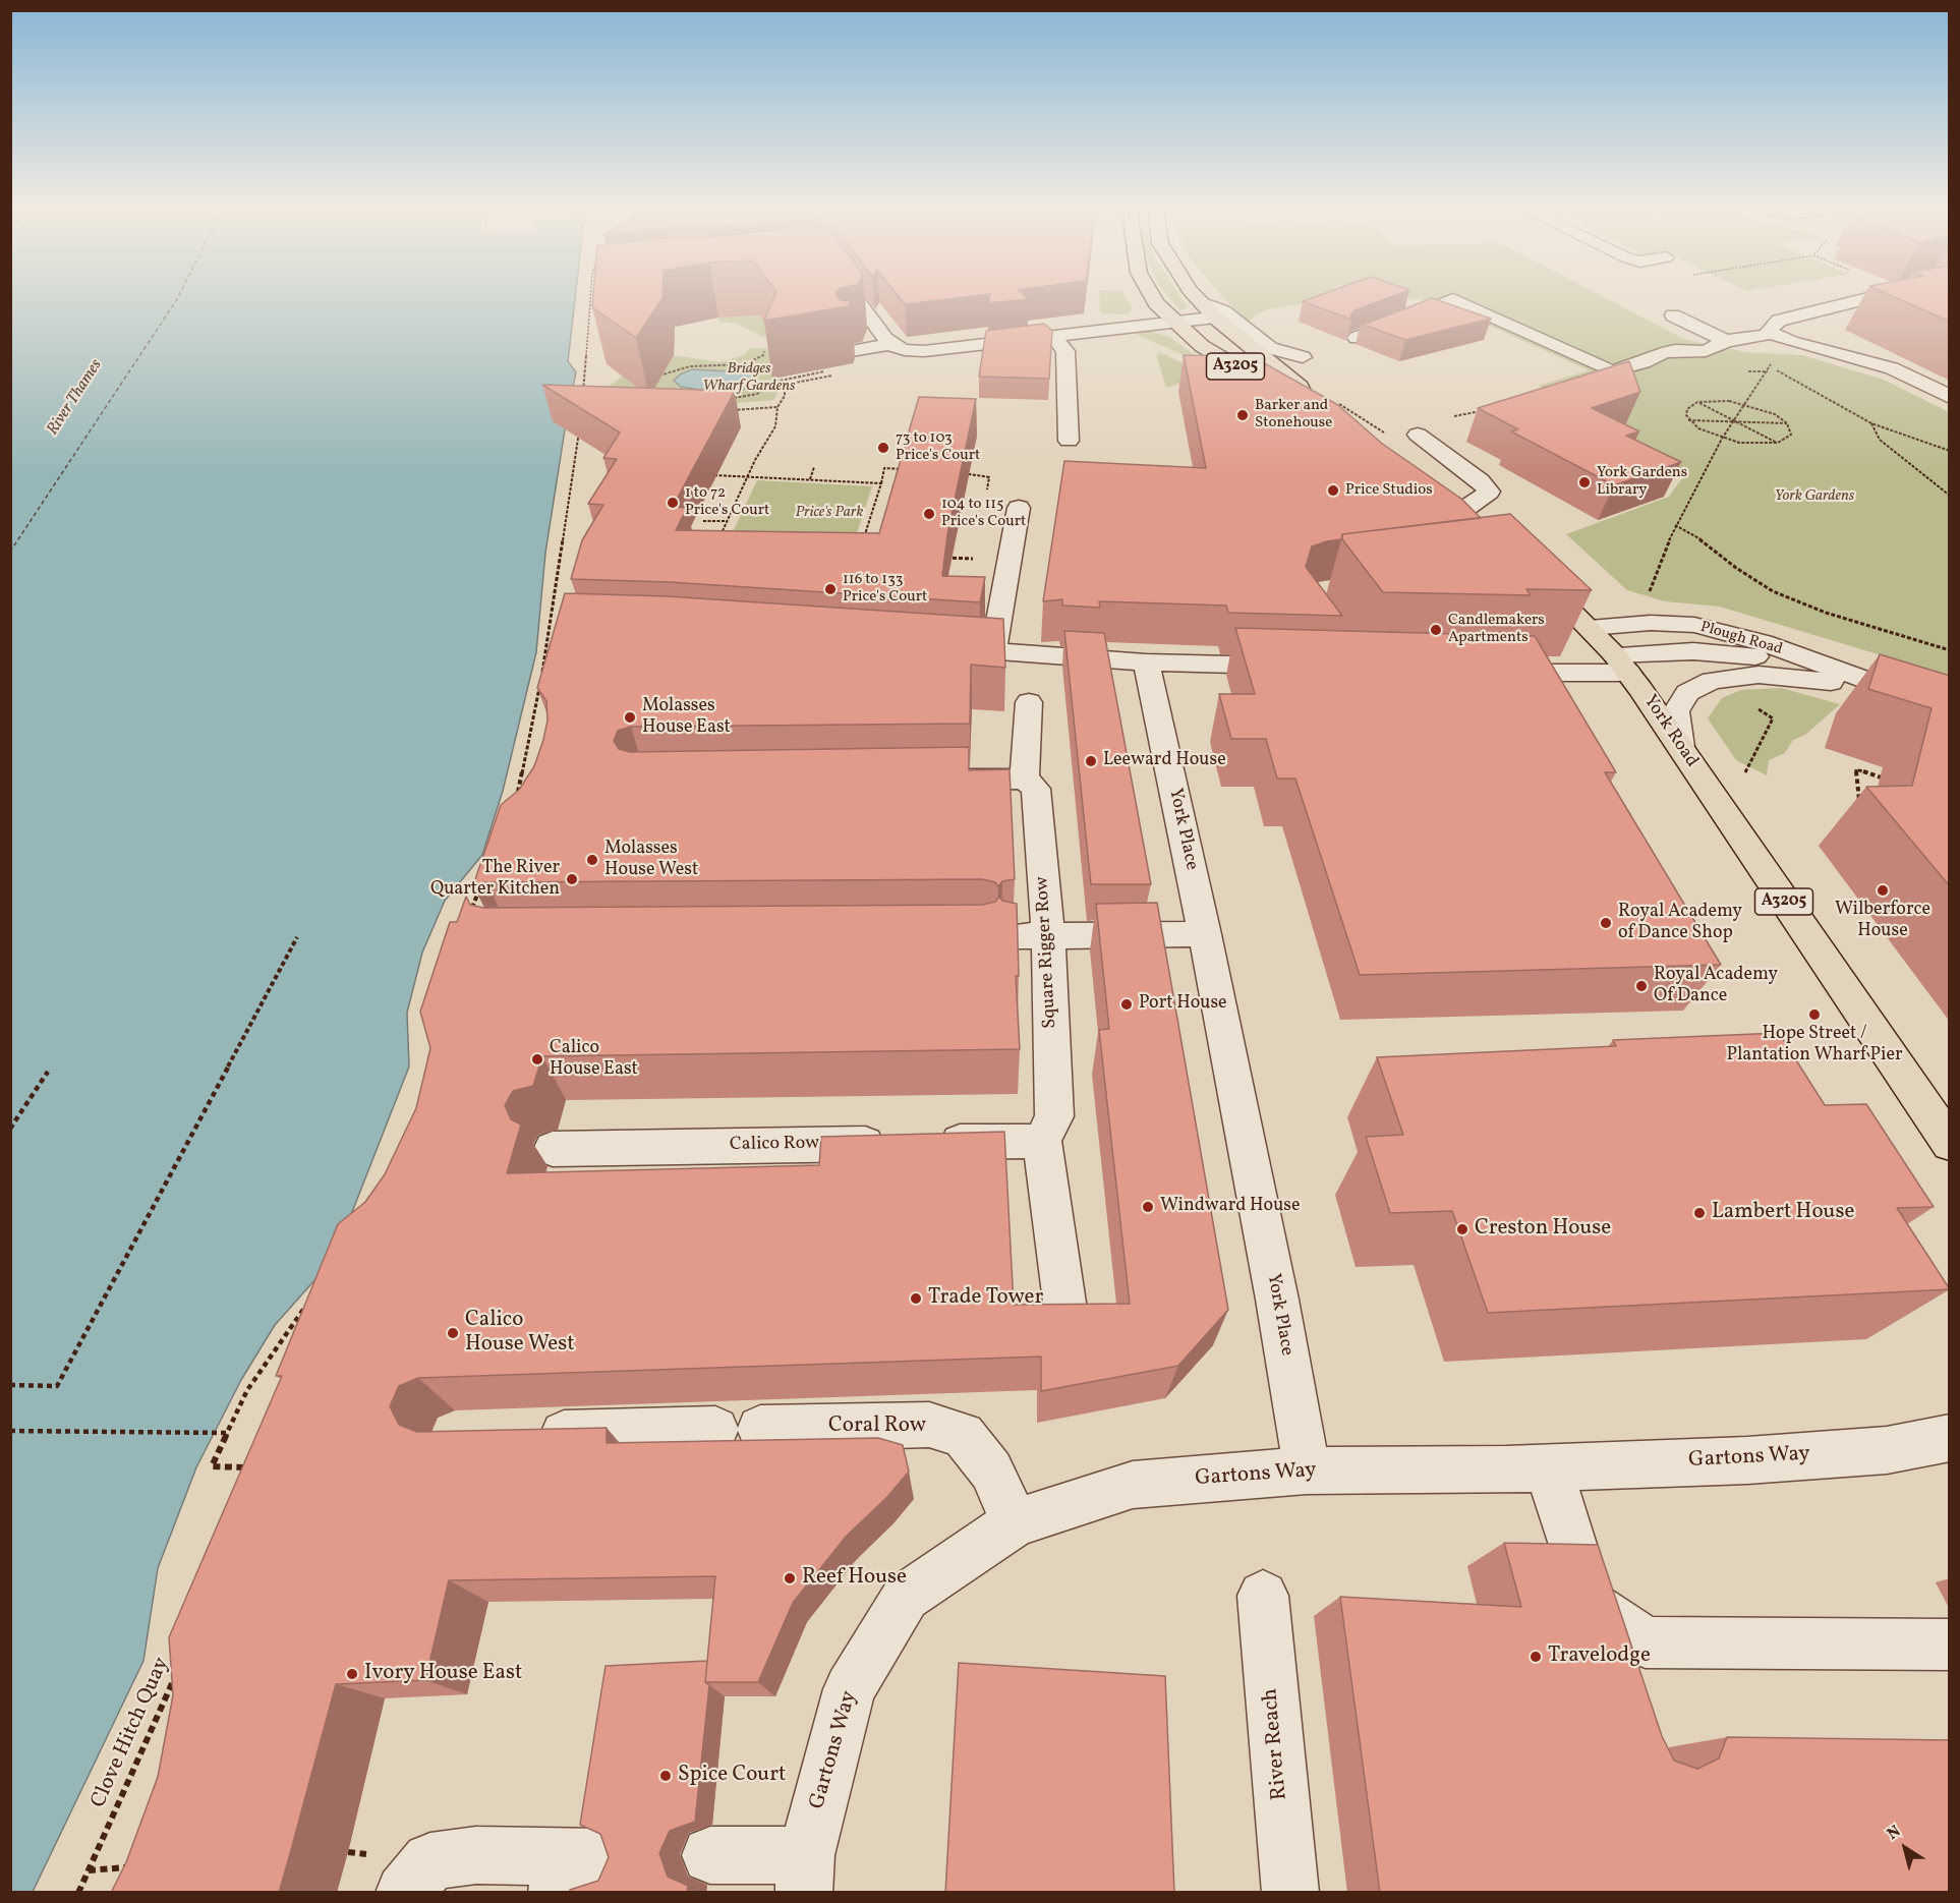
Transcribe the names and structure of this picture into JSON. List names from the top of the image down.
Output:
{
  "streets": {
    "highway": ["A3205", "York Road"],
    "street": [
      "Plough Road",
      "York Place",
      "Square Rigger Row",
      "Calico Row",
      "Coral Row",
      "Gartons Way",
      "River Reach"
    ],
    "path": ["Clove Hitch Quay"]
  },
  "crossings": [
    ["Plough Road", "York Road"],
    ["York Place", "Gartons Way"],
    ["Square Rigger Row", "Calico Row"],
    ["Coral Row", "Gartons Way"]
  ],
  "water": ["River Thames"],
  "parks": ["Bridges Wharf Gardens", "York Gardens", "Price's Park"],
  "places": [
    "Barker and Stonehouse",
    "73 to 103 Price's Court",
    "York Gardens Library",
    "Price Studios",
    "1 to 72 Price's Court",
    "104 to 115 Price's Court",
    "116 to 133 Price's Court",
    "Candlemakers Apartments",
    "Molasses House East",
    "Leeward House",
    "Molasses House West",
    "The River Quarter Kitchen",
    "Wilberforce House",
    "Royal Academy of Dance Shop",
    "Royal Academy Of Dance",
    "Port House",
    "Hope Street / Plantation Wharf Pier",
    "Calico House East",
    "Windward House",
    "Lambert House",
    "Creston House",
    "Trade Tower",
    "Calico House West",
    "Reef House",
    "Travelodge",
    "Ivory House East",
    "Spice Court"
  ],
  "north": "top left"
}
